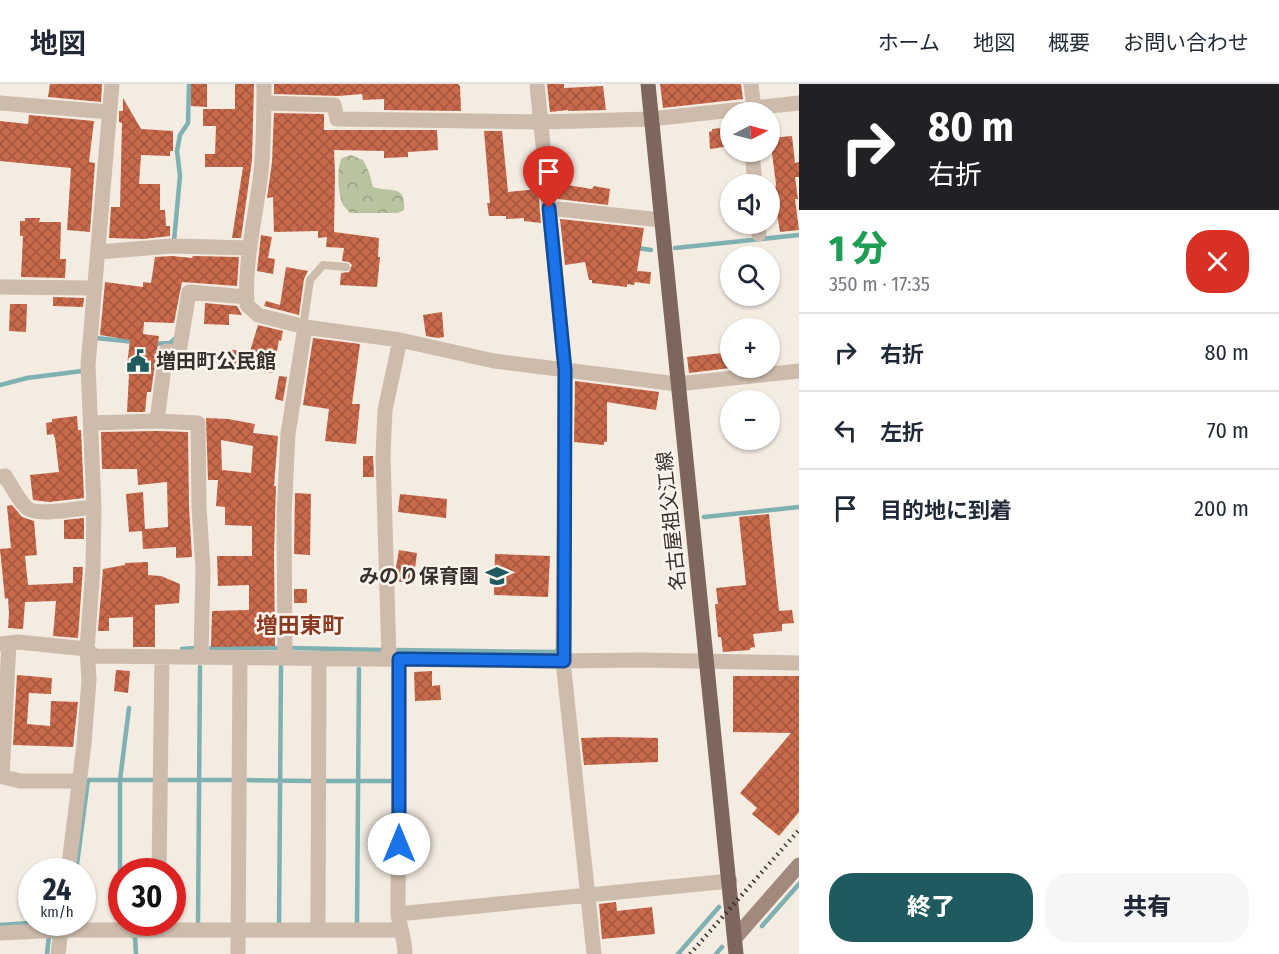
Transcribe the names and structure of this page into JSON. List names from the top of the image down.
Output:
{
  "streets": {
    "main road": ["名古屋祖父江線"]
  },
  "districts": ["増田東町"],
  "places": {
    "public building": ["増田町公民館"],
    "school or university": ["みのり保育園"]
  },
  "north": "right",
  "page": {
    "header": "地図",
    "nav": [
      "ホーム",
      "地図",
      "概要",
      "お問い合わせ"
    ],
    "turn": ["80 m", "右折"],
    "map_buttons": ["+", "−"],
    "heading": ["1 分", "350 m · 17:35"],
    "list": [
      {
        "name": "右折",
        "value": "80 m"
      },
      {
        "name": "左折",
        "value": "70 m"
      },
      {
        "name": "目的地に到着",
        "value": "200 m"
      }
    ],
    "speed": "24 km/h",
    "limit": "30",
    "buttons": ["終了", "共有"]
  }
}
